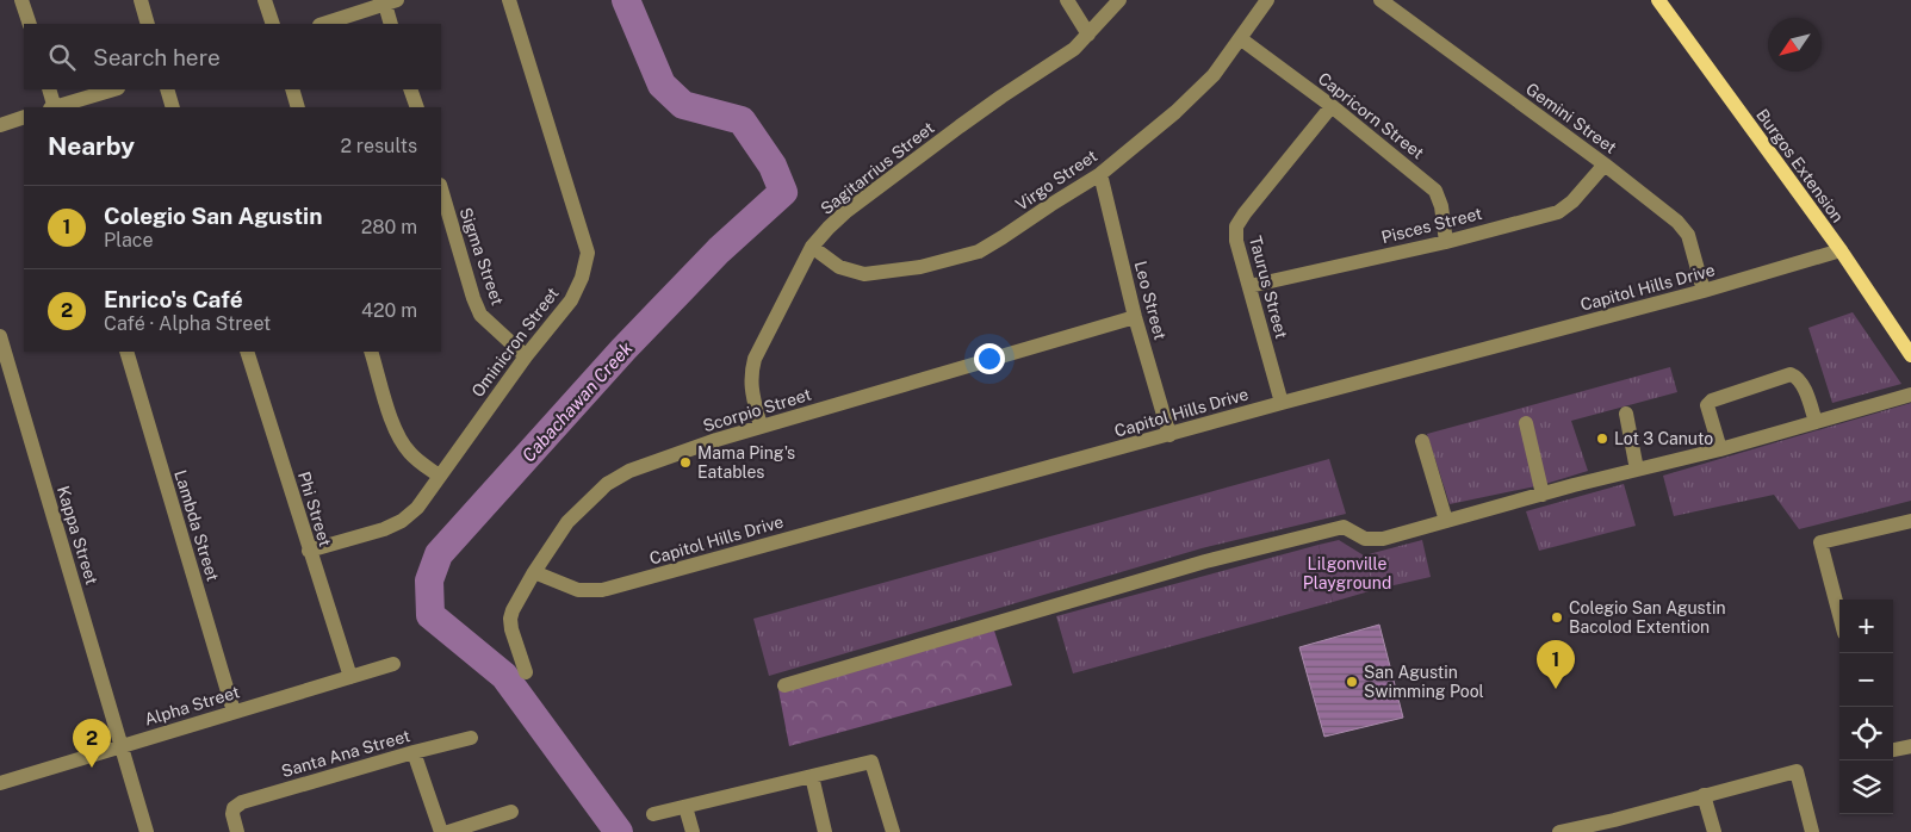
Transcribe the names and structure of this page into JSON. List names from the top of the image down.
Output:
{
  "streets": {
    "main road": ["Burgos Extension"],
    "street": [
      "Capricorn Street",
      "Gemini Street",
      "Sagitarrius Street",
      "Virgo Street",
      "Pisces Street",
      "Sigma Street",
      "Taurus Street",
      "Capitol Hills Drive",
      "Leo Street",
      "Ominicron Street",
      "Scorpio Street",
      "Phi Street",
      "Lambda Street",
      "Kappa Street",
      "Alpha Street",
      "Santa Ana Street"
    ]
  },
  "crossings": [
    ["Capricorn Street", "Virgo Street"],
    ["Capricorn Street", "Pisces Street"],
    ["Capricorn Street", "Taurus Street"],
    ["Gemini Street", "Pisces Street"],
    ["Gemini Street", "Capitol Hills Drive"],
    ["Burgos Extension", "Capitol Hills Drive"],
    ["Sagitarrius Street", "Virgo Street"],
    ["Sagitarrius Street", "Scorpio Street"],
    ["Virgo Street", "Leo Street"],
    ["Pisces Street", "Taurus Street"],
    ["Sigma Street", "Ominicron Street"],
    ["Taurus Street", "Capitol Hills Drive"],
    ["Capitol Hills Drive", "Leo Street"],
    ["Capitol Hills Drive", "Scorpio Street"],
    ["Leo Street", "Scorpio Street"],
    ["Ominicron Street", "Phi Street"],
    ["Phi Street", "Alpha Street"],
    ["Lambda Street", "Alpha Street"],
    ["Kappa Street", "Alpha Street"]
  ],
  "water": ["Cabachawan Creek"],
  "parks": ["Lilgonville Playground"],
  "places": [
    "Lot 3 Canuto",
    "Mama Ping's Eatables",
    "Colegio San Agustin Bacolod Extention",
    "San Agustin Swimming Pool"
  ],
  "north": "bottom left",
  "page": {
    "search": "Search here",
    "heading": ["Nearby", "2 results"],
    "list": [
      {
        "mark": "1",
        "name": "Colegio San Agustin",
        "note": "Place",
        "value": "280 m"
      },
      {
        "mark": "2",
        "name": "Enrico's Café",
        "note": "Café · Alpha Street",
        "value": "420 m"
      }
    ],
    "map_buttons": ["+", "−"],
    "pins": ["1", "2"]
  }
}
